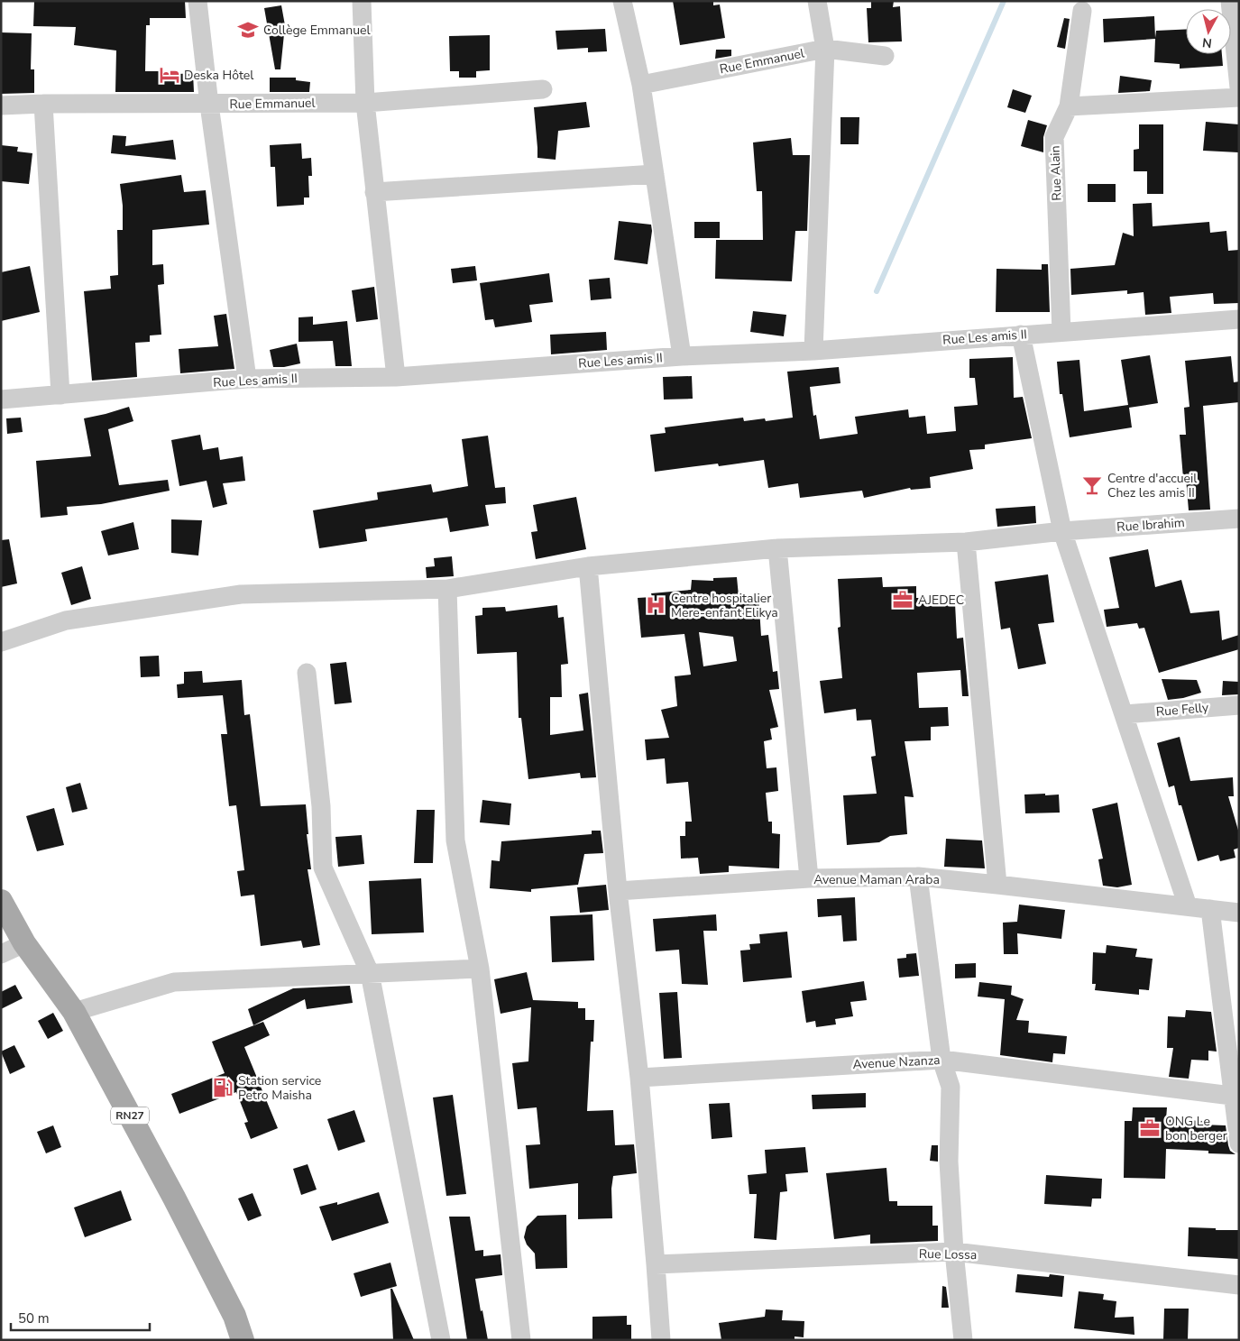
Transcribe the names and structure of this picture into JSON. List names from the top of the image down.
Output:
{
  "streets": {
    "main road": ["RN27"],
    "street": [
      "Rue Emmanuel",
      "Rue Alain",
      "Rue Les amis II",
      "Rue Ibrahim",
      "Rue Felly",
      "Avenue Maman Araba",
      "Avenue Nzanza",
      "Rue Lossa"
    ]
  },
  "crossings": [
    ["Rue Alain", "Rue Les amis II"]
  ],
  "places": {
    "school or university": ["Collège Emmanuel"],
    "hotel": ["Deska Hôtel"],
    "bar": ["Centre d'accueil Chez les amis II"],
    "office": ["AJEDEC", "ONG Le bon berger"],
    "hospital": ["Centre hospitalier Mere-enfant Elikya"],
    "fuel station": ["Station service Petro Maisha"]
  },
  "scale_bar": "50 m",
  "north": "bottom"
}
